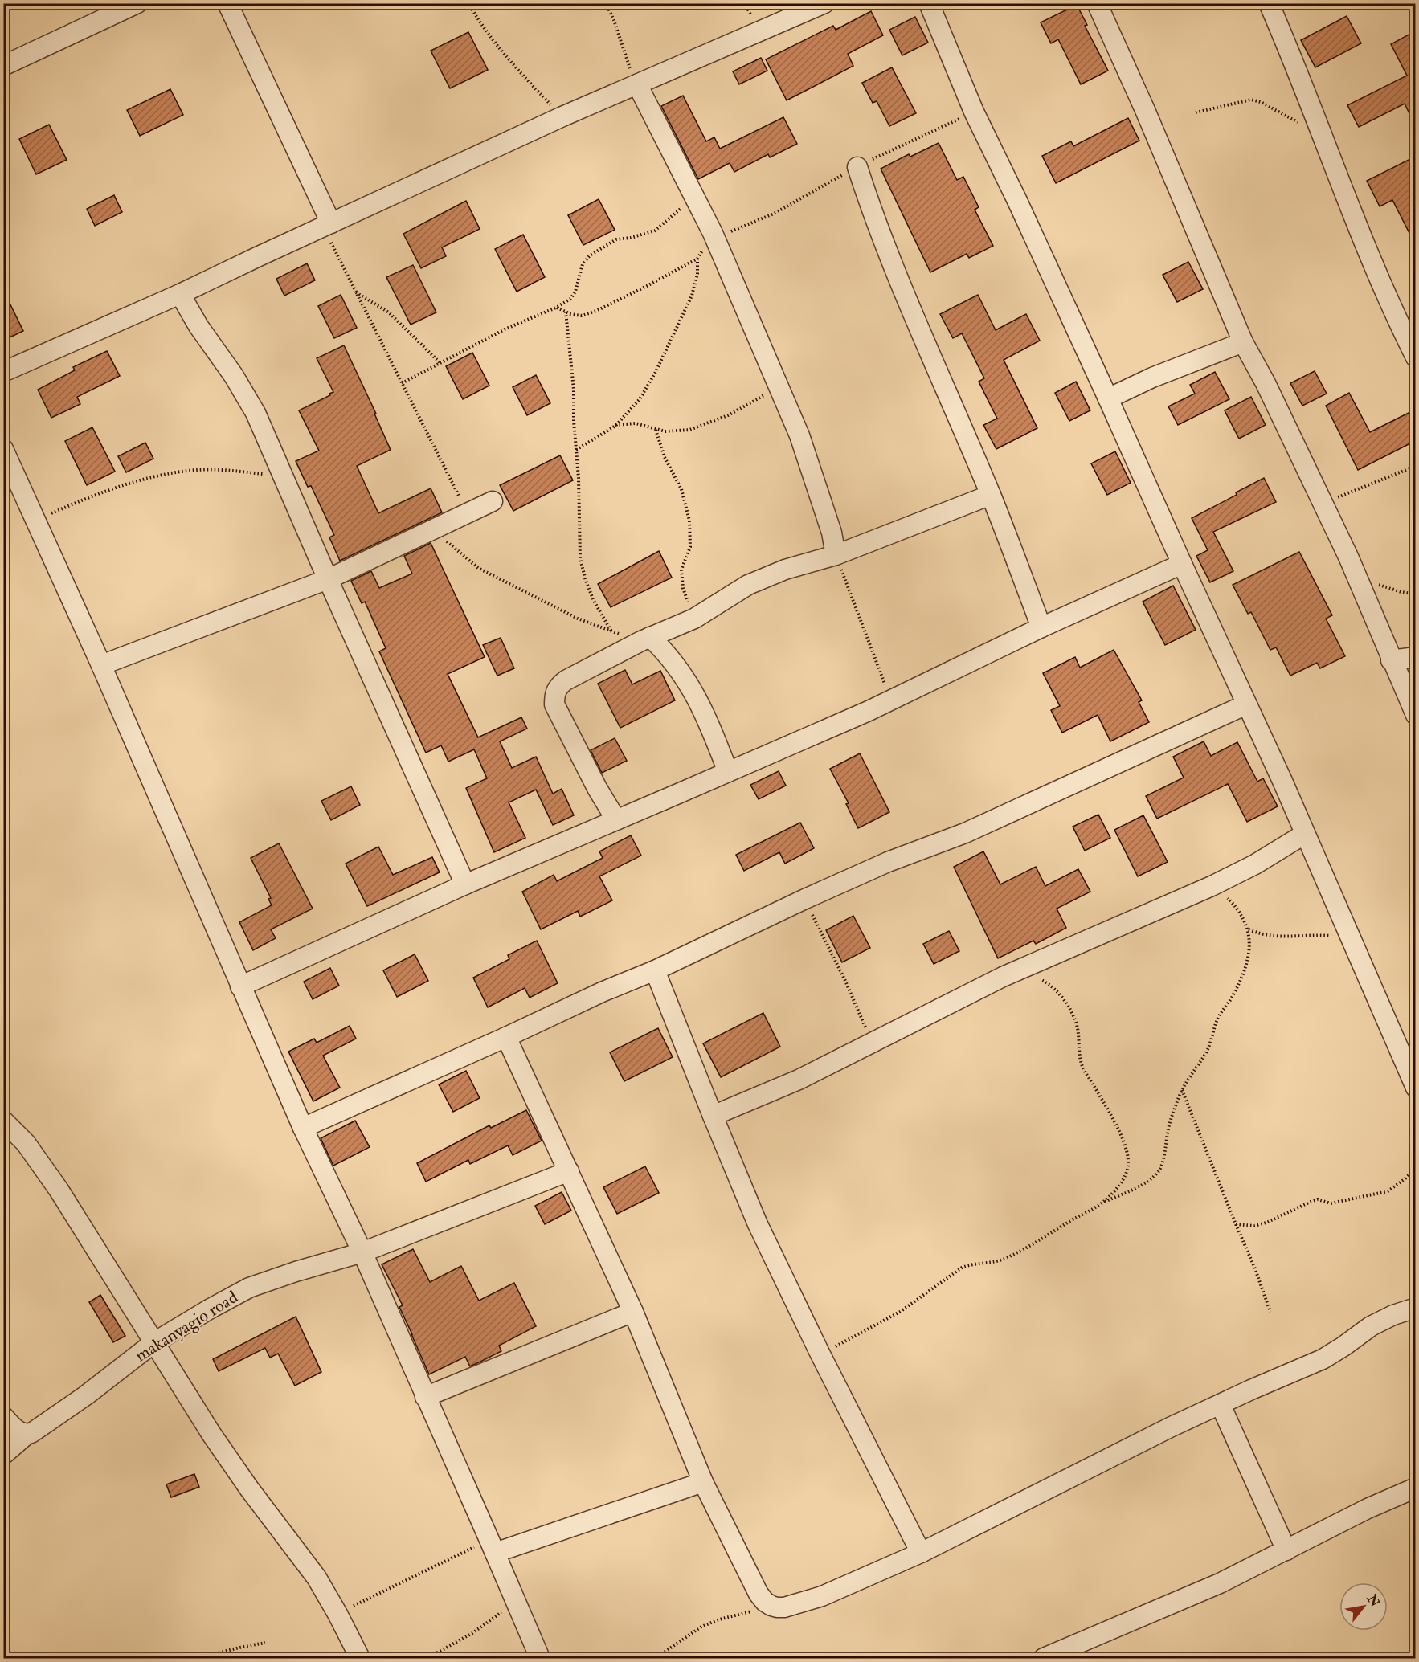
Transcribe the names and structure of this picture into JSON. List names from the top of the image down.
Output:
{
  "streets": {
    "street": ["makanyagio road"]
  },
  "north": "top right"
}
